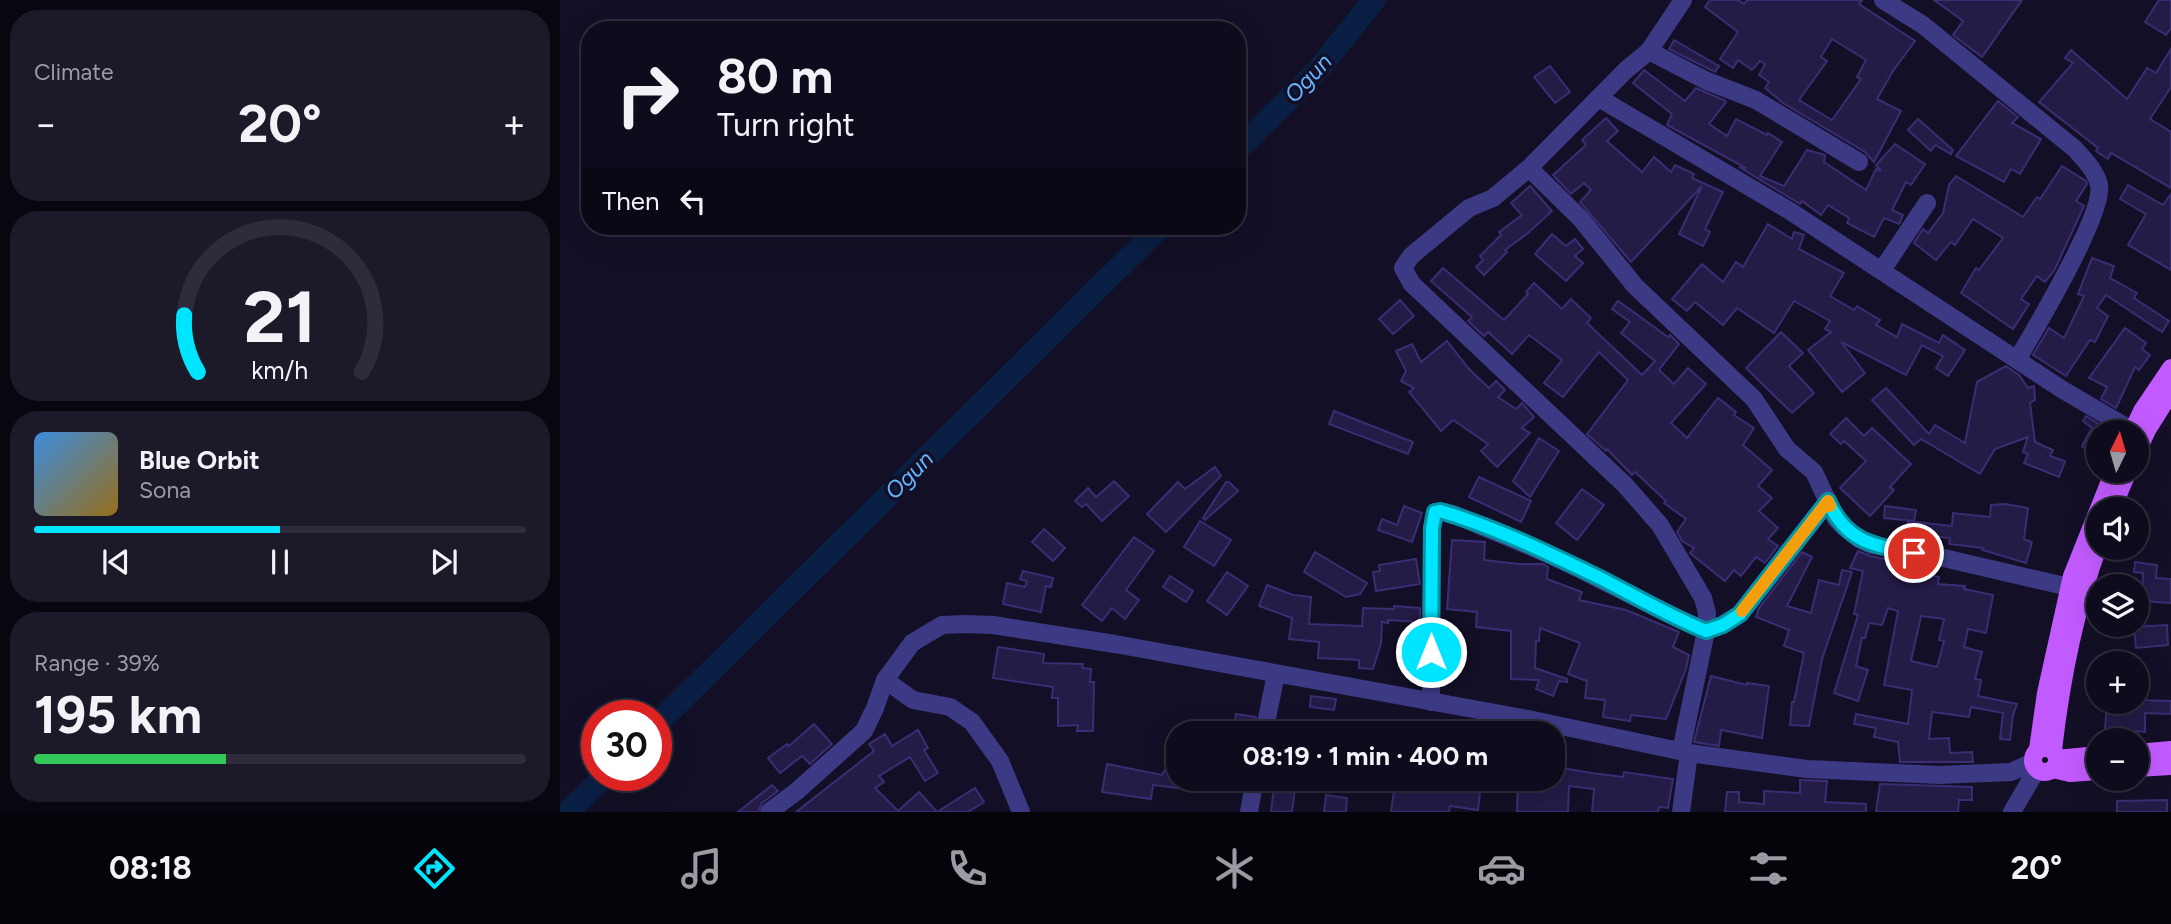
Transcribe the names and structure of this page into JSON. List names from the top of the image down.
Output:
{
  "water": ["Ogun"],
  "north": "top",
  "page": {
    "tile": [
      "Climate",
      ["Range · 39%", "195 km"]
    ],
    "turn": ["80 m", "Turn right"],
    "heat": ["−", "20°", "+"],
    "then": "Then",
    "map_buttons": ["+", "−"],
    "song": ["Blue Orbit", "Sona"],
    "limit": "30",
    "trip": "08:19 · 1 min · 400 m",
    "tabs": ["08:18", "20°"],
    "gauge": ["21", "km/h"]
  }
}
